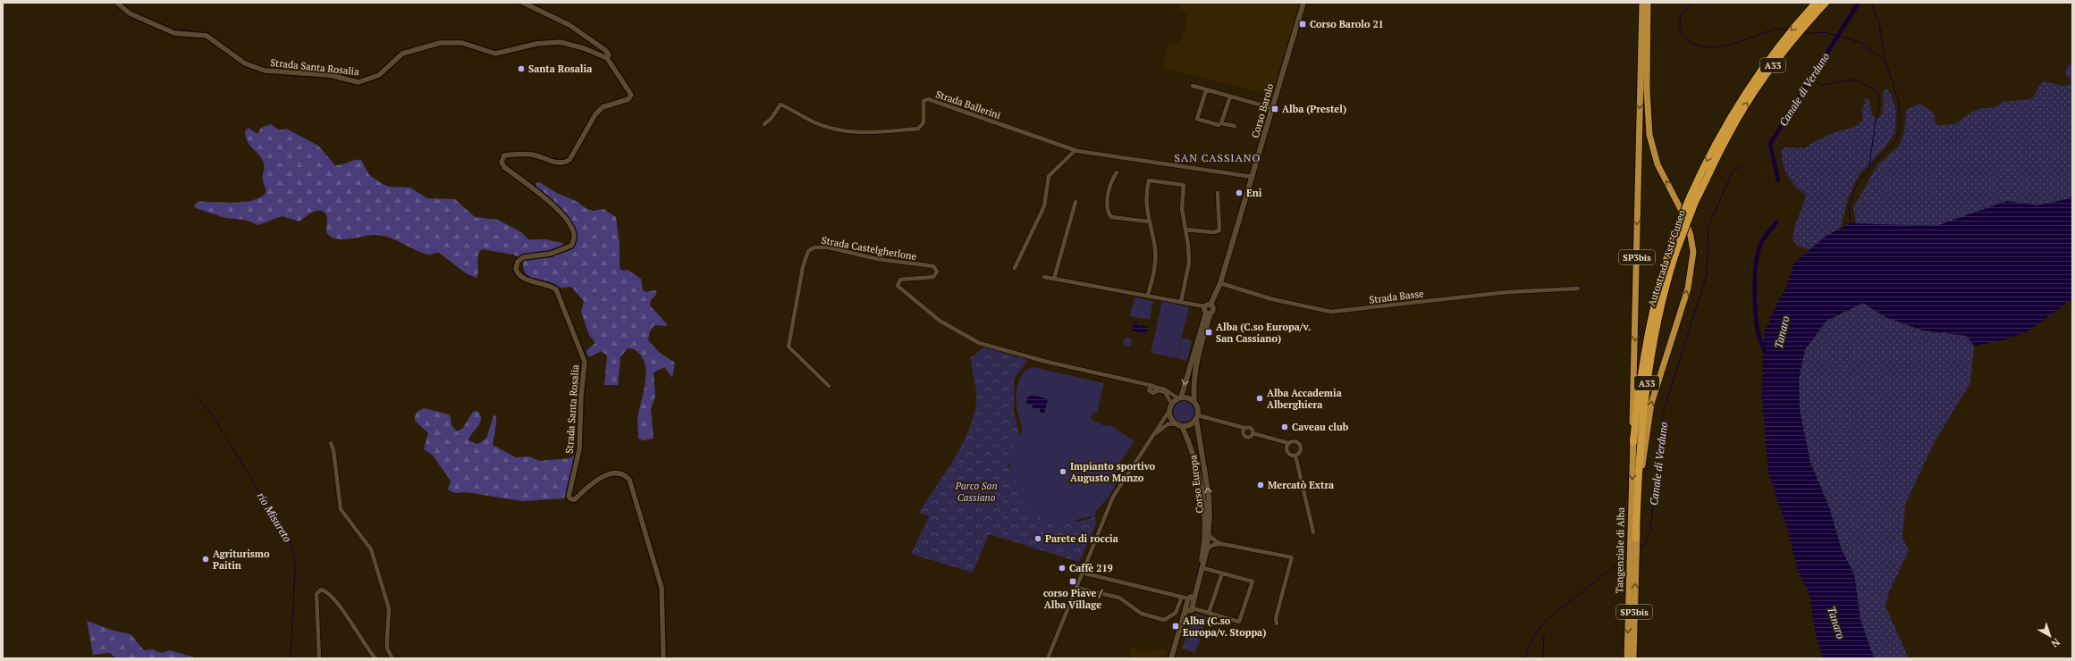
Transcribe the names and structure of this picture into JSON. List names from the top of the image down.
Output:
{
  "streets": {
    "highway": [
      "A33",
      "SP3bis",
      "Autostrada Asti-Cuneo",
      "Tangenziale di Alba"
    ],
    "main road": ["Corso Barolo", "Corso Europa"],
    "street": [
      "Strada Santa Rosalia",
      "Strada Ballerini",
      "Strada Castelgherlone",
      "Strada Basse"
    ]
  },
  "crossings": [
    ["Strada Ballerini", "Corso Barolo"],
    ["Corso Barolo", "Strada Basse"],
    ["SP3bis", "Autostrada Asti-Cuneo"],
    ["SP3bis", "Tangenziale di Alba"],
    ["Autostrada Asti-Cuneo", "Tangenziale di Alba"]
  ],
  "districts": ["SAN CASSIANO"],
  "water": ["Canale di Verduno", "Tanaro", "rio Misureto"],
  "parks": ["Parco San Cassiano"],
  "places": {
    "transit": [
      "Corso Barolo 21",
      "Alba (Prestel)",
      "Alba (C.so Europa/v. San Cassiano)",
      "corso Piave / Alba Village",
      "Alba (C.so Europa/v. Stoppa)"
    ],
    "other": [
      "Santa Rosalia",
      "Eni",
      "Alba Accademia Alberghiera",
      "Caveau club",
      "Impianto sportivo Augusto Manzo",
      "Mercatò Extra",
      "Parete di roccia",
      "Agriturismo Paitin",
      "Caffè 219"
    ]
  },
  "north": "bottom right"
}
